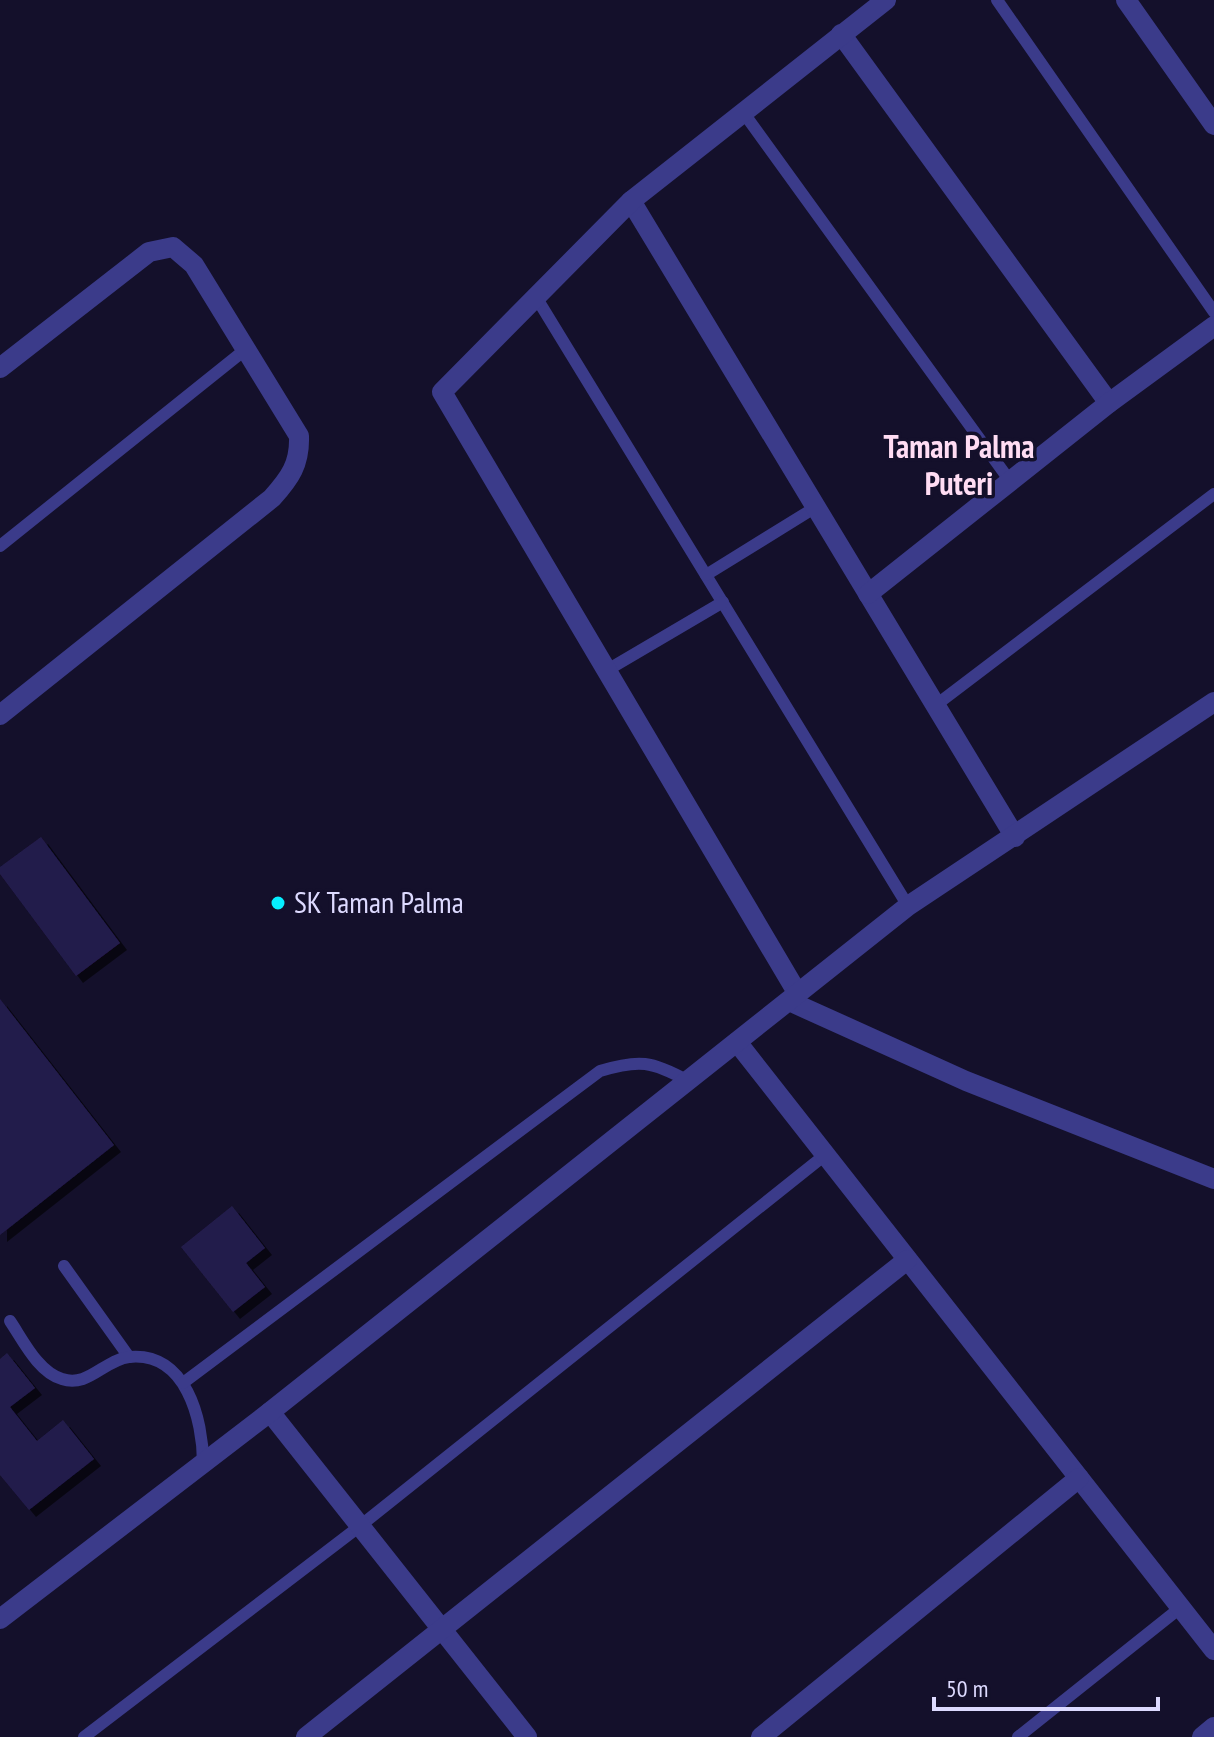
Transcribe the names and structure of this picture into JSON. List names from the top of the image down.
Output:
{
  "districts": ["Taman Palma Puteri"],
  "places": ["SK Taman Palma"],
  "scale_bar": "50 m"
}
